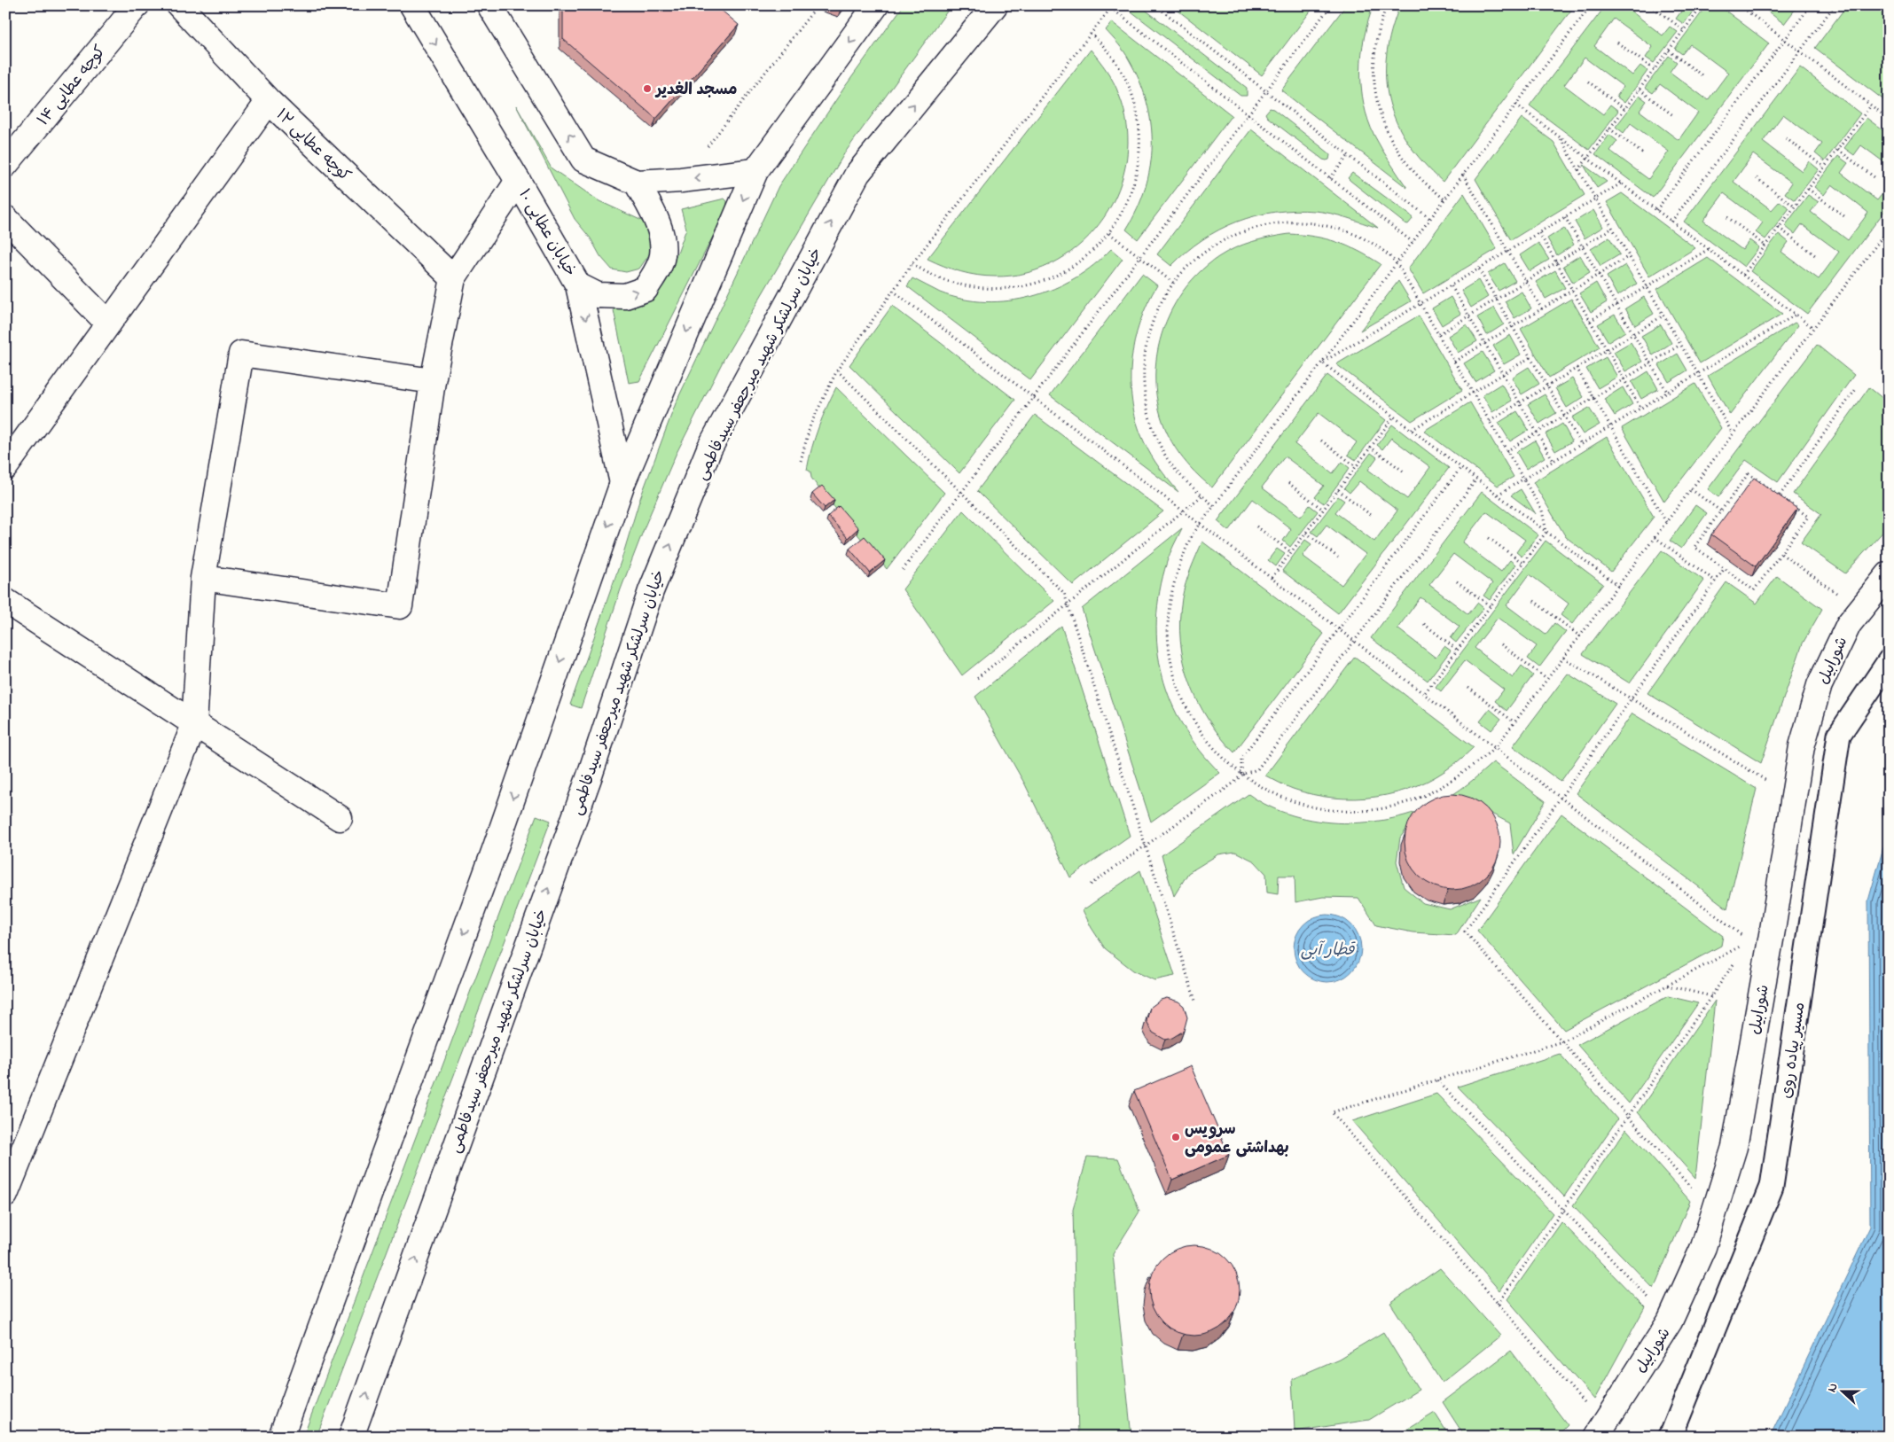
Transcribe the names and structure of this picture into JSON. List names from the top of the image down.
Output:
{
  "streets": {
    "street": [
      "کوچه عطایی ۱۴",
      "کوچه عطایی ۱۲",
      "خیابان عطایی ۱۰",
      "خیابان سرلشکر شهید میرجعفر سیدفاطمی",
      "شورابیل",
      "مسیر پیاده روی"
    ]
  },
  "water": ["قطار آبی"],
  "places": ["مسجد الغدیر", "سرویس بهداشتی عمومی"],
  "north": "left"
}
